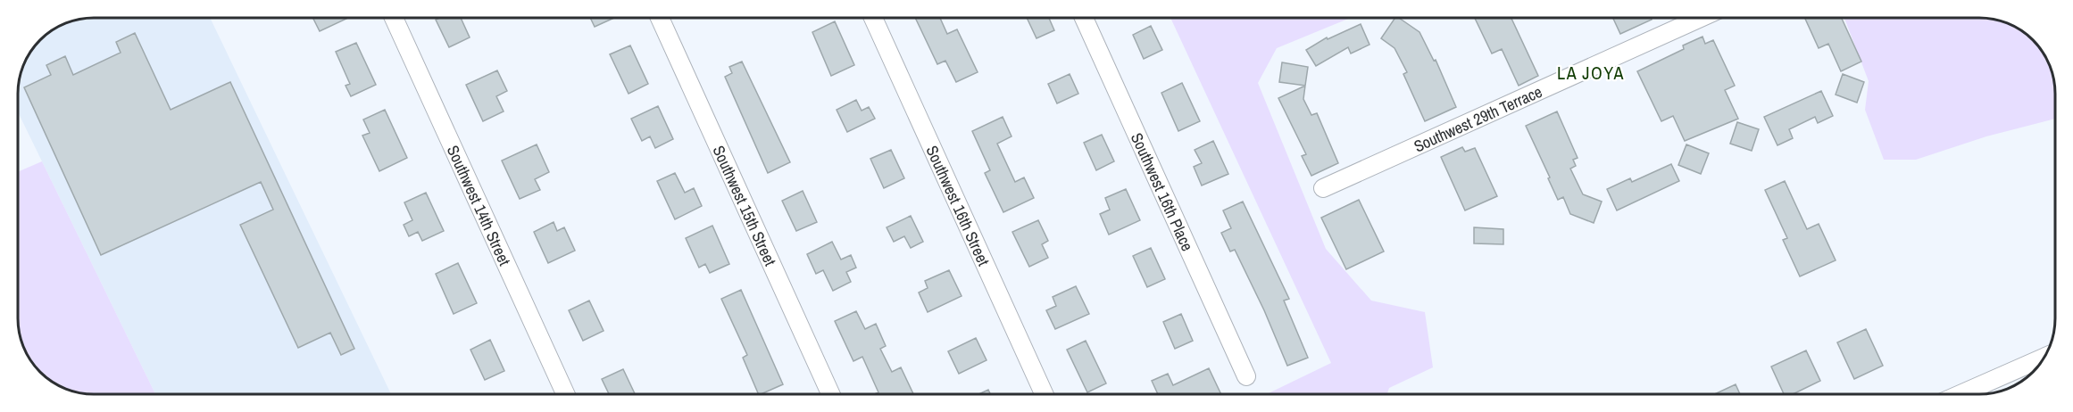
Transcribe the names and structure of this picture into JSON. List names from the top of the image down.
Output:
{
  "streets": {
    "street": [
      "Southwest 29th Terrace",
      "Southwest 16th Place",
      "Southwest 14th Street",
      "Southwest 15th Street",
      "Southwest 16th Street"
    ]
  },
  "districts": ["LA JOYA"]
}
